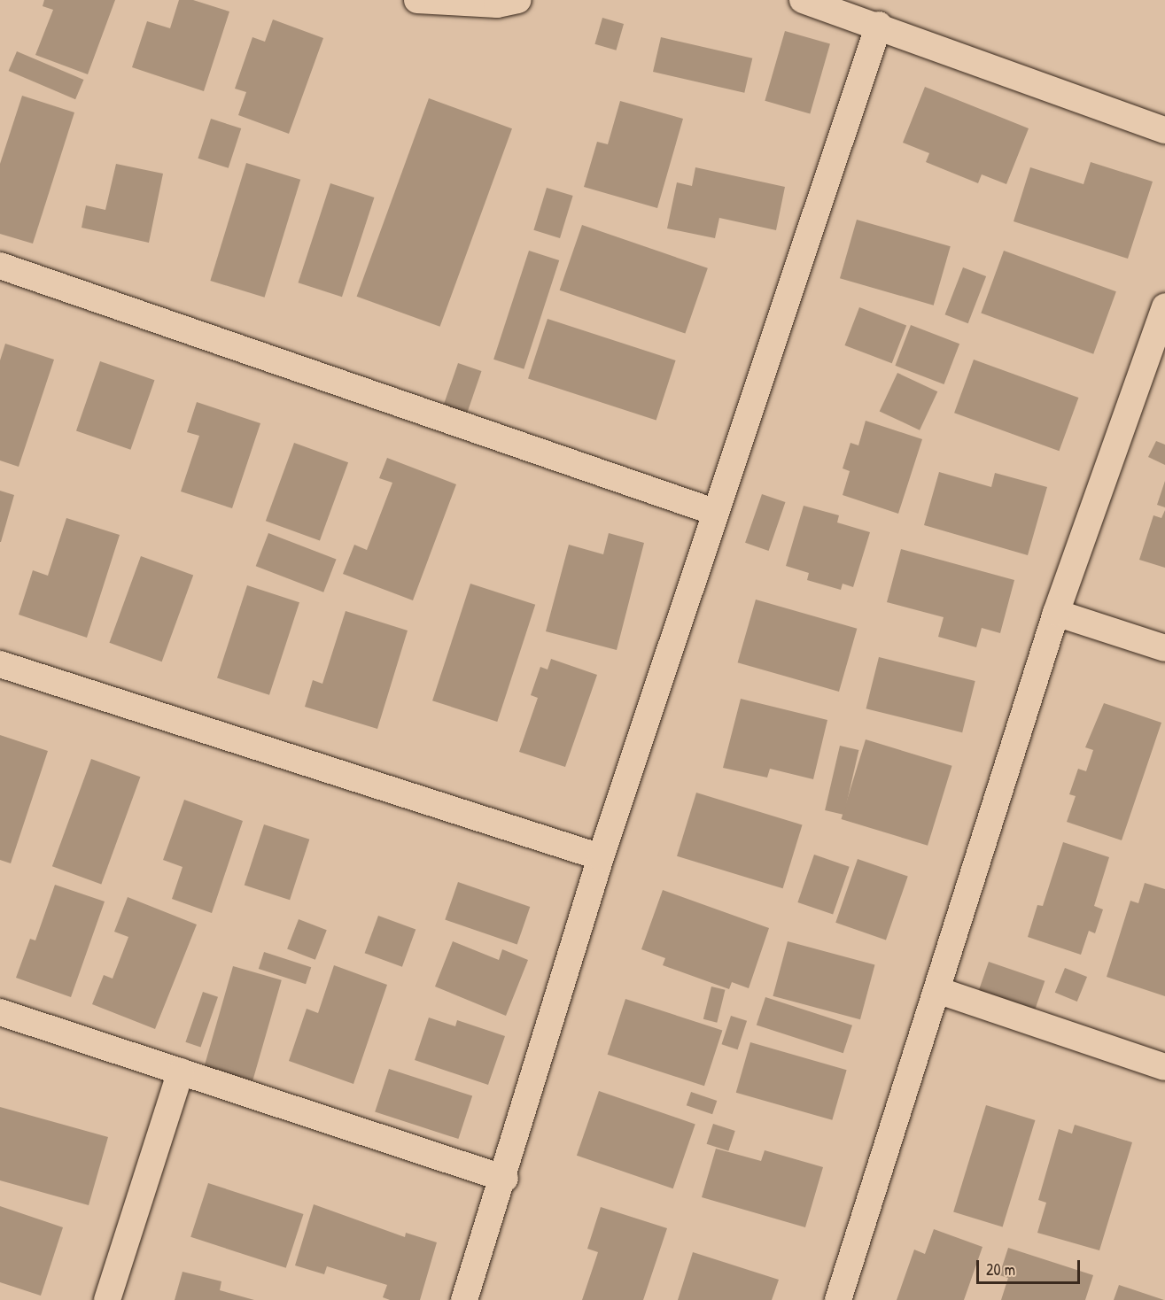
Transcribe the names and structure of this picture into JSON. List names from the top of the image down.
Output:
{
  "scale_bar": "20 m"
}
